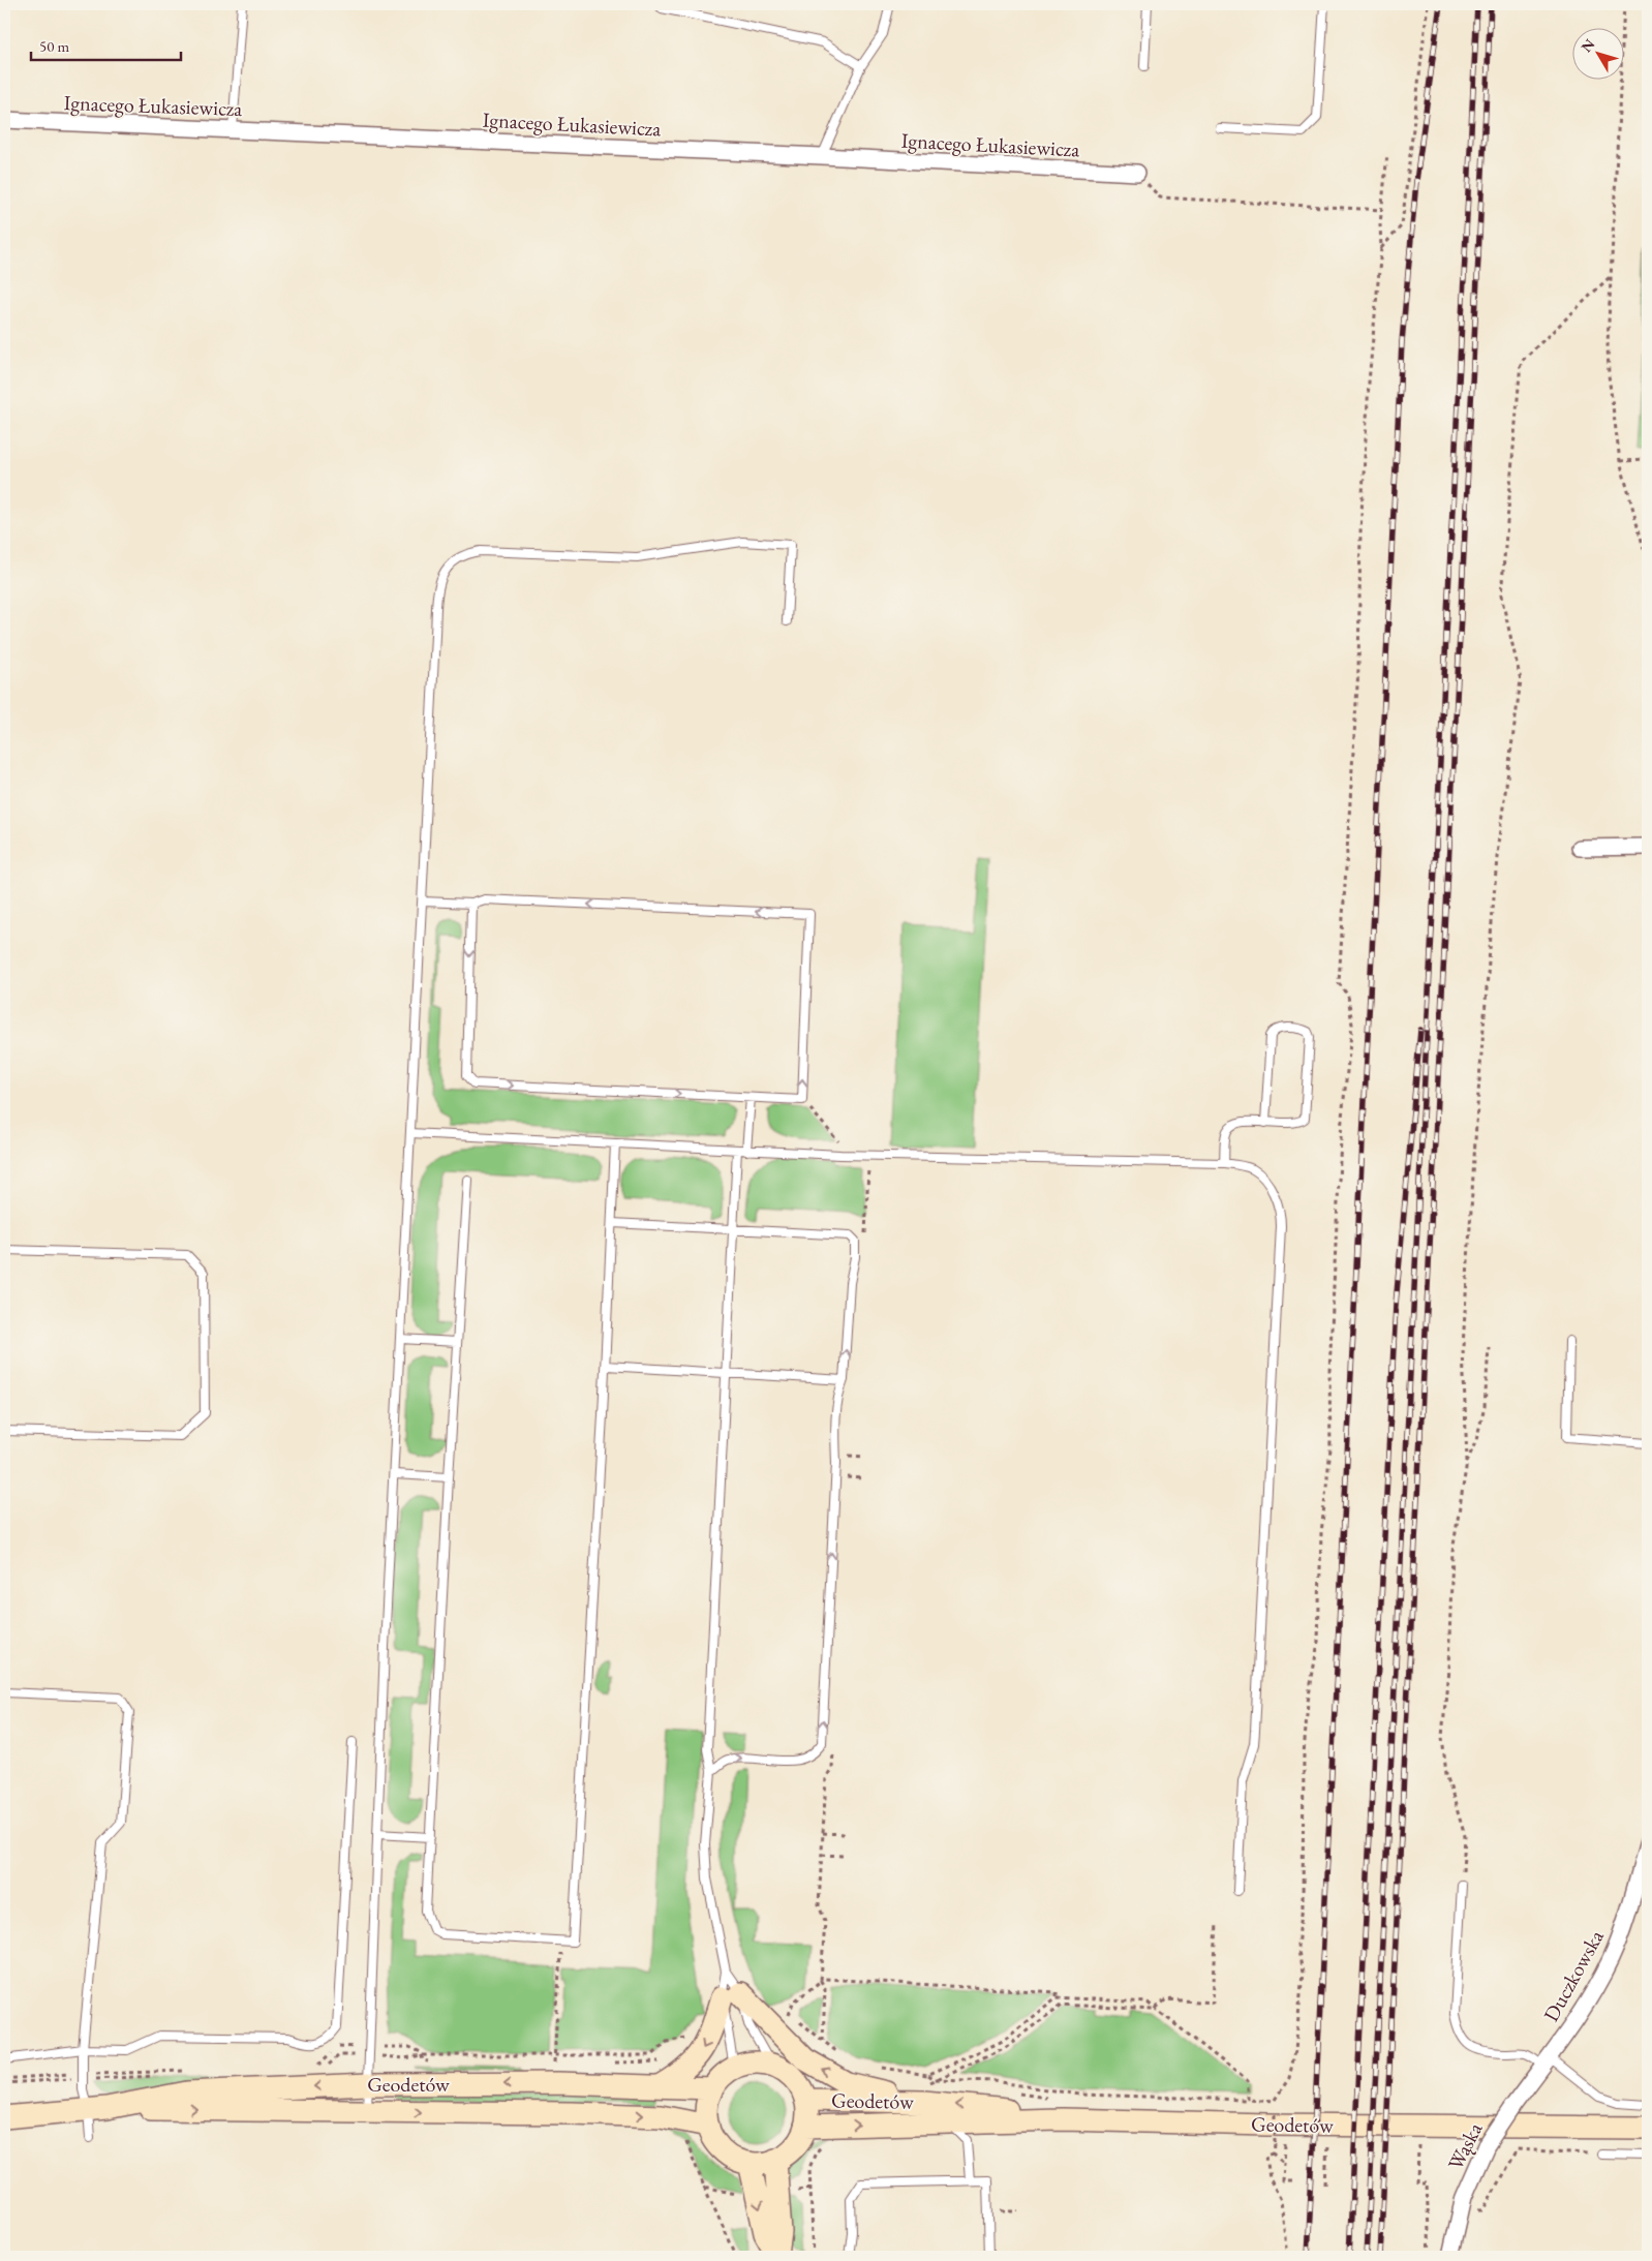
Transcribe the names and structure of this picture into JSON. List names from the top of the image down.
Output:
{
  "streets": {
    "main road": ["Geodetów"],
    "street": ["Ignacego Łukasiewicza", "Duczkowska", "Wąska"]
  },
  "crossings": [
    ["Duczkowska", "Wąska"],
    ["Geodetów", "Wąska"]
  ],
  "scale_bar": "50 m",
  "north": "top left"
}
